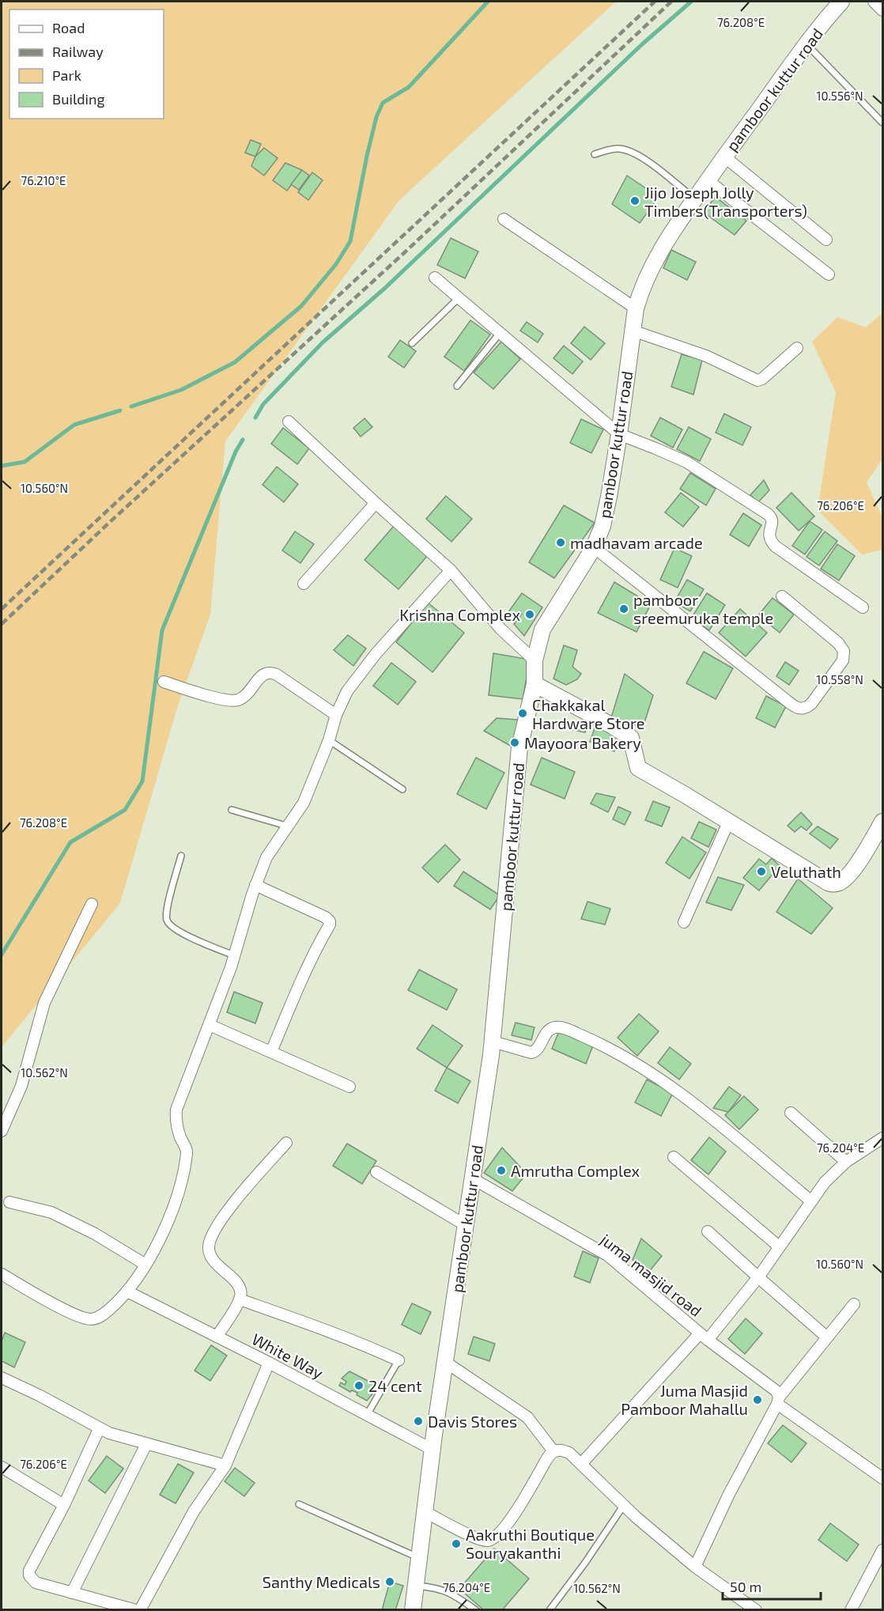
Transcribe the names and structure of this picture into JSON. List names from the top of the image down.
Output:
{
  "streets": {
    "main road": ["pamboor kuttur road"],
    "street": ["juma masjid road", "White Way"]
  },
  "crossings": [
    ["pamboor kuttur road", "juma masjid road"],
    ["pamboor kuttur road", "White Way"]
  ],
  "places": [
    "Jijo Joseph Jolly Timbers(Transporters)",
    "madhavam arcade",
    "pamboor sreemuruka temple",
    "Krishna Complex",
    "Chakkakal Hardware Store",
    "Mayoora Bakery",
    "Veluthath",
    "Amrutha Complex",
    "24 cent",
    "Juma Masjid Pamboor Mahallu",
    "Davis Stores",
    "Aakruthi Boutique Souryakanthi",
    "Santhy Medicals"
  ],
  "legend": [
    "Road",
    "Railway",
    "Park",
    "Building"
  ],
  "scale_bar": "50 m",
  "coordinates": [
    "76.208°E",
    "10.556°N",
    "76.210°E",
    "10.560°N",
    "76.206°E",
    "10.558°N",
    "10.562°N",
    "76.204°E"
  ]
}
